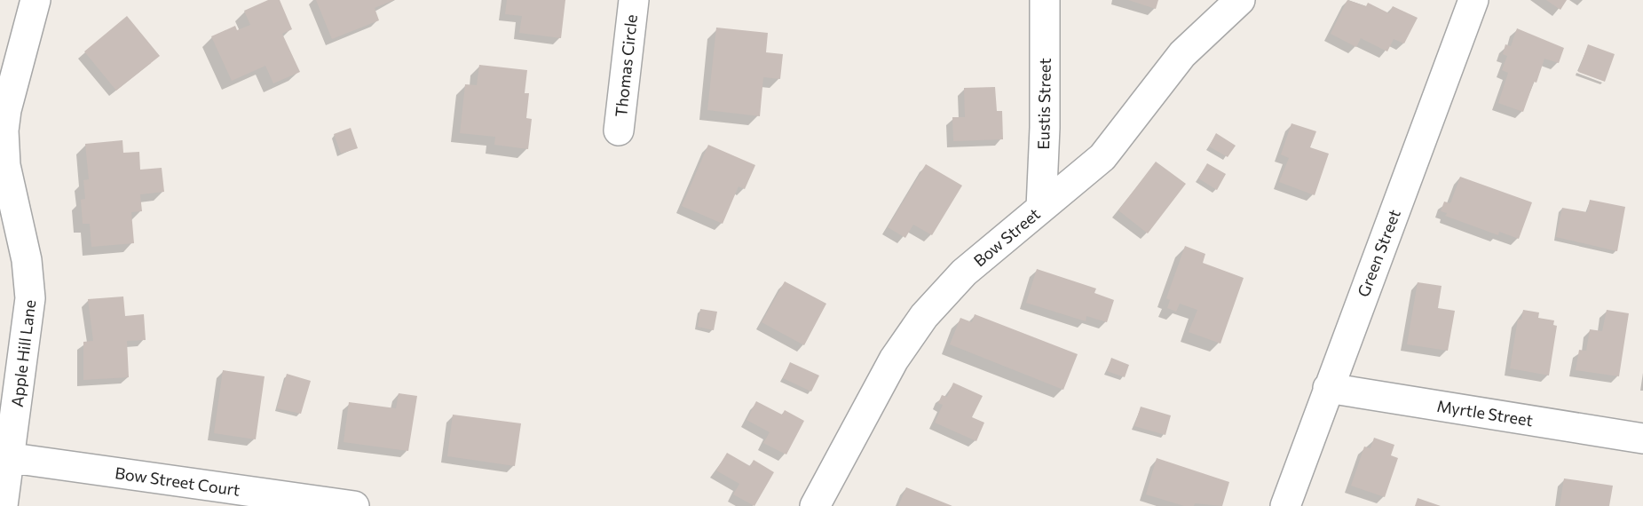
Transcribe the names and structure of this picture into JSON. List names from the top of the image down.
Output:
{
  "streets": {
    "street": [
      "Thomas Circle",
      "Eustis Street",
      "Bow Street",
      "Green Street",
      "Apple Hill Lane",
      "Myrtle Street",
      "Bow Street Court"
    ]
  },
  "crossings": [
    ["Eustis Street", "Bow Street"],
    ["Green Street", "Myrtle Street"],
    ["Apple Hill Lane", "Bow Street Court"]
  ]
}
